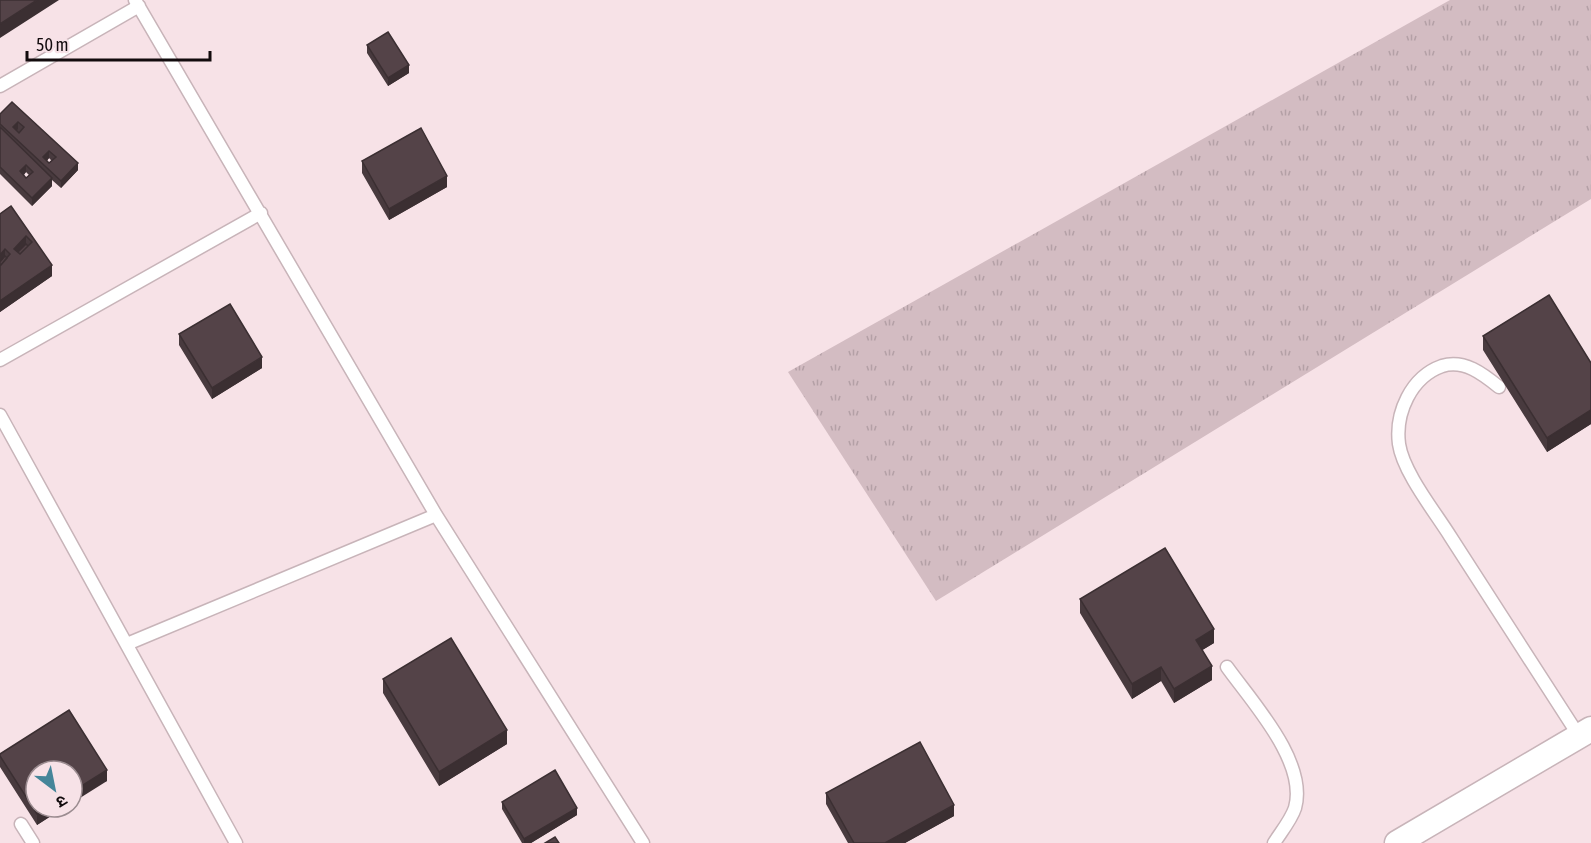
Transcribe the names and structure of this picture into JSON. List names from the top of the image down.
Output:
{
  "scale_bar": "50 m",
  "north": "bottom right"
}
